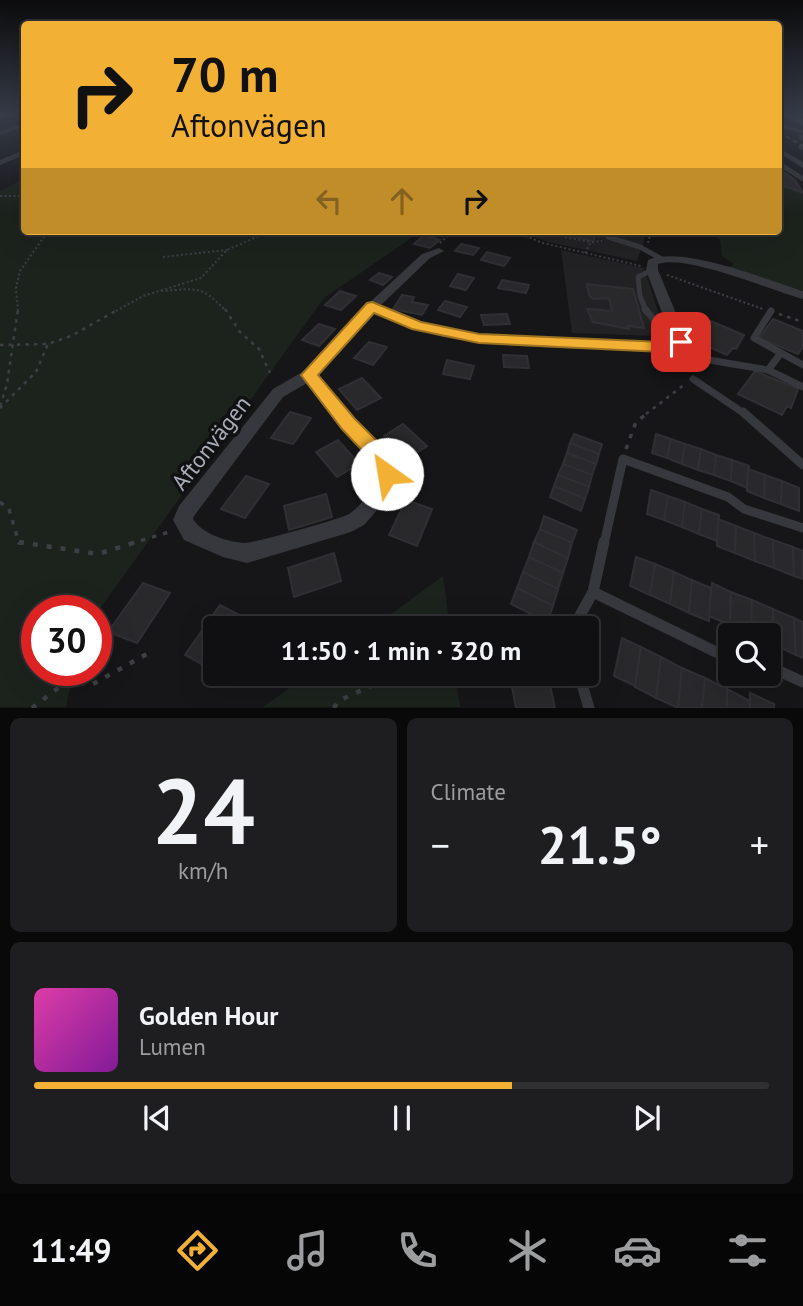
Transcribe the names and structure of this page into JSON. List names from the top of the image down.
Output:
{
  "streets": {
    "street": ["Aftonvägen"]
  },
  "page": {
    "turn": ["70 m", "Aftonvägen"],
    "limit": "30",
    "trip": "11:50 · 1 min · 320 m",
    "tile": [
      ["24", "km/h"],
      "Climate"
    ],
    "heat": ["−", "21.5°", "+"],
    "song": ["Golden Hour", "Lumen"],
    "tabs": "11:49"
  }
}
